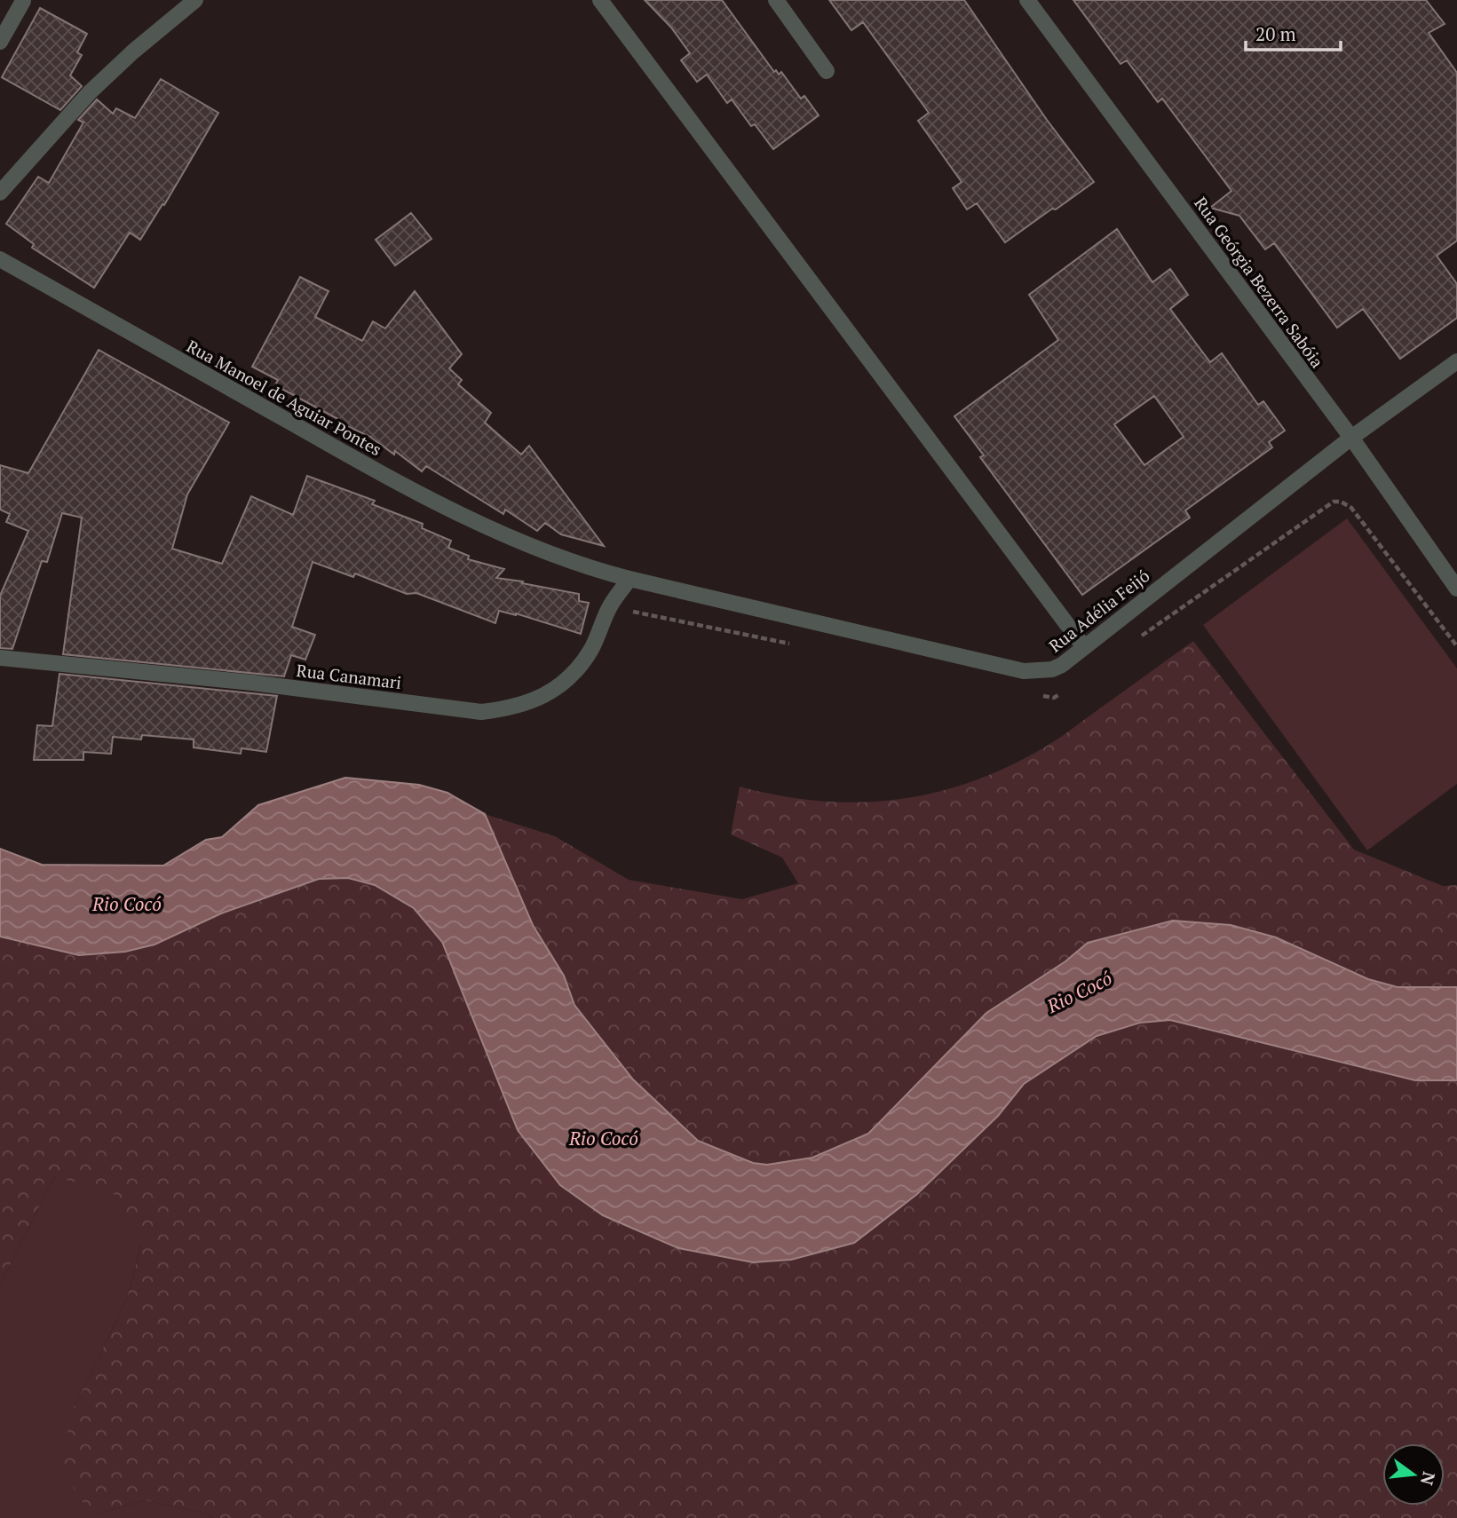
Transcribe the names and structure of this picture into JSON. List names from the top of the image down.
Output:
{
  "streets": {
    "street": [
      "Rua Geórgia Bezerra Sabóia",
      "Rua Manoel de Aguiar Pontes",
      "Rua Adélia Feijó",
      "Rua Canamari"
    ]
  },
  "crossings": [
    ["Rua Geórgia Bezerra Sabóia", "Rua Adélia Feijó"],
    ["Rua Manoel de Aguiar Pontes", "Rua Adélia Feijó"],
    ["Rua Adélia Feijó", "Rua Canamari"]
  ],
  "water": ["Rio Cocó"],
  "scale_bar": "20 m",
  "north": "right"
}
